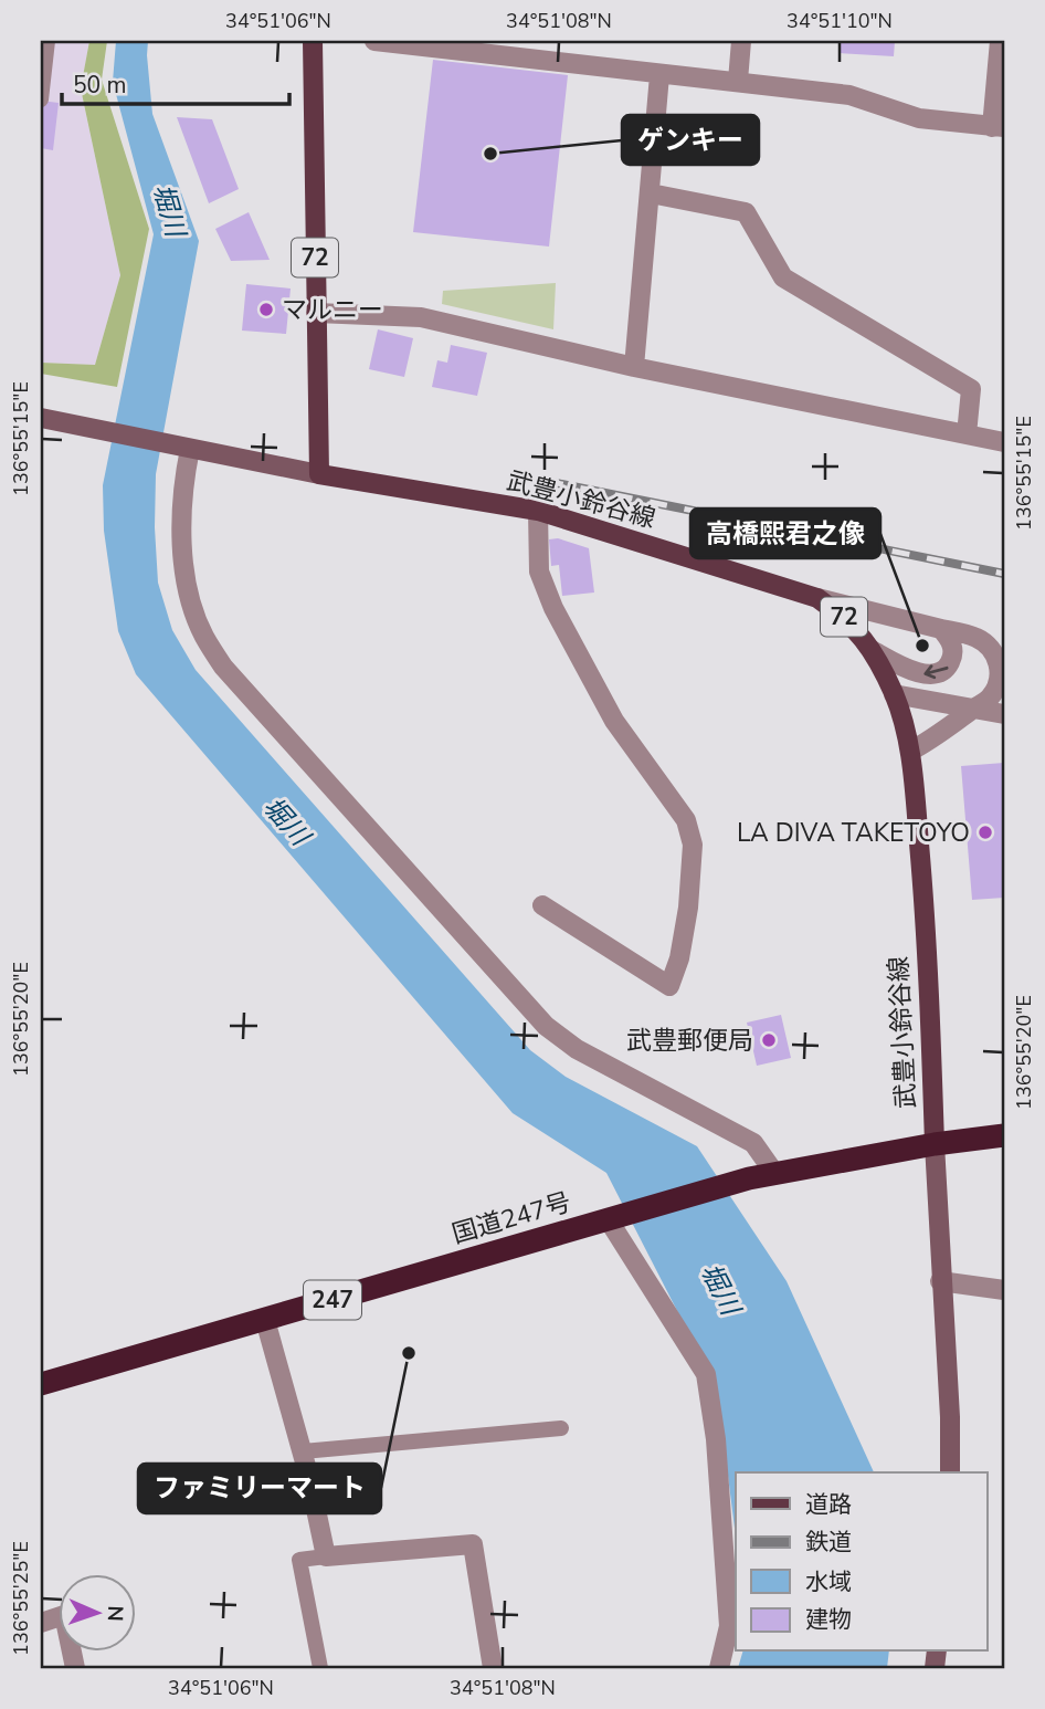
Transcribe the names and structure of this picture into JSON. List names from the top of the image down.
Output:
{
  "streets": {
    "highway": ["国道247号", "247"],
    "main road": ["72", "武豊小鈴谷線"]
  },
  "crossings": [
    ["72", "武豊小鈴谷線"],
    ["武豊小鈴谷線", "国道247号"]
  ],
  "water": ["堀川"],
  "places": [
    "ゲンキー",
    "マルニー",
    "高橋煕君之像",
    "LA DIVA TAKETOYO",
    "武豊郵便局",
    "ファミリーマート"
  ],
  "legend": [
    "道路",
    "鉄道",
    "水域",
    "建物"
  ],
  "scale_bar": "50 m",
  "north": "right",
  "coordinates": [
    "34°51'06\"N",
    "34°51'08\"N",
    "34°51'10\"N",
    "136°55'15\"E",
    "136°55'20\"E",
    "136°55'25\"E"
  ]
}
